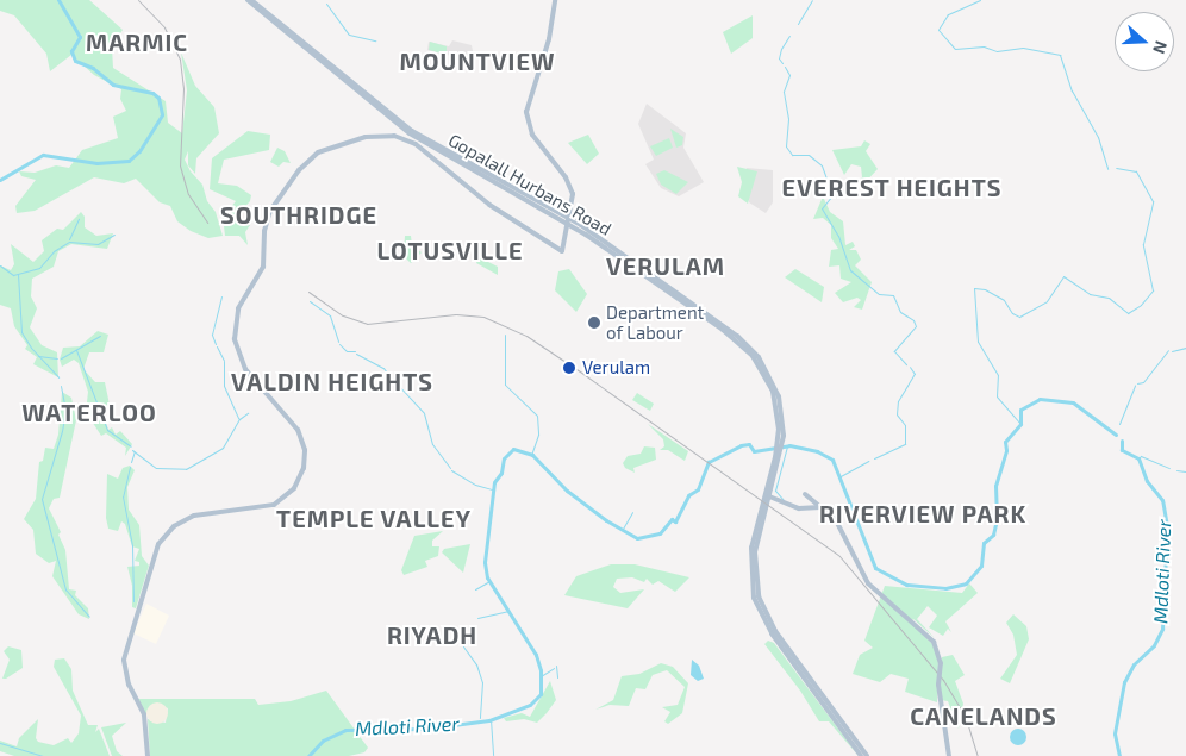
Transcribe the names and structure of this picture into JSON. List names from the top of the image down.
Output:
{
  "streets": {
    "main road": ["Gopalall Hurbans Road"]
  },
  "districts": [
    "MARMIC",
    "MOUNTVIEW",
    "EVEREST HEIGHTS",
    "SOUTHRIDGE",
    "LOTUSVILLE",
    "VERULAM",
    "VALDIN HEIGHTS",
    "WATERLOO",
    "RIVERVIEW PARK",
    "TEMPLE VALLEY",
    "RIYADH",
    "CANELANDS"
  ],
  "water": ["Mdloti River"],
  "places": ["Department of Labour", "Verulam"],
  "north": "right"
}
